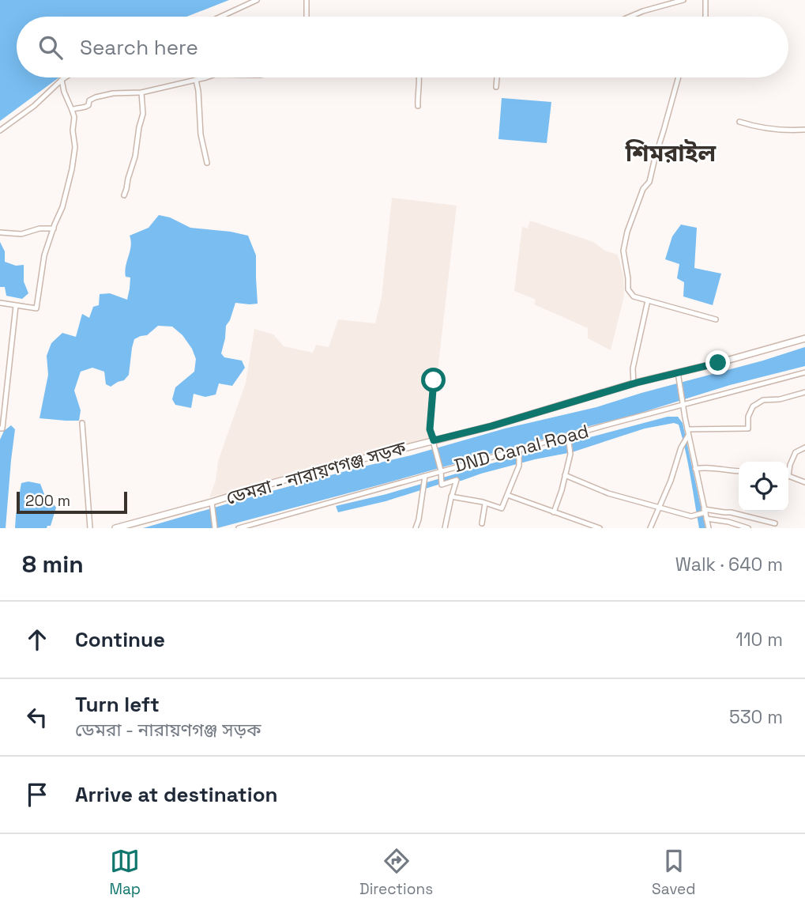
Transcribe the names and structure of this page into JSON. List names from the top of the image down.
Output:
{
  "streets": {
    "main road": ["ডেমরা - নারায়ণগঞ্জ সড়ক"],
    "street": ["DND Canal Road"]
  },
  "districts": ["শিমরাইল"],
  "scale_bar": "200 m",
  "page": {
    "search": "Search here",
    "scale": "200 m",
    "heading": ["8 min", "Walk · 640 m"],
    "list": [
      ["Continue", "110 m"],
      ["Turn left", "ডেমরা - নারায়ণগঞ্জ সড়ক", "530 m"],
      "Arrive at destination"
    ],
    "nav": ["Map", "Directions", "Saved"]
  }
}
